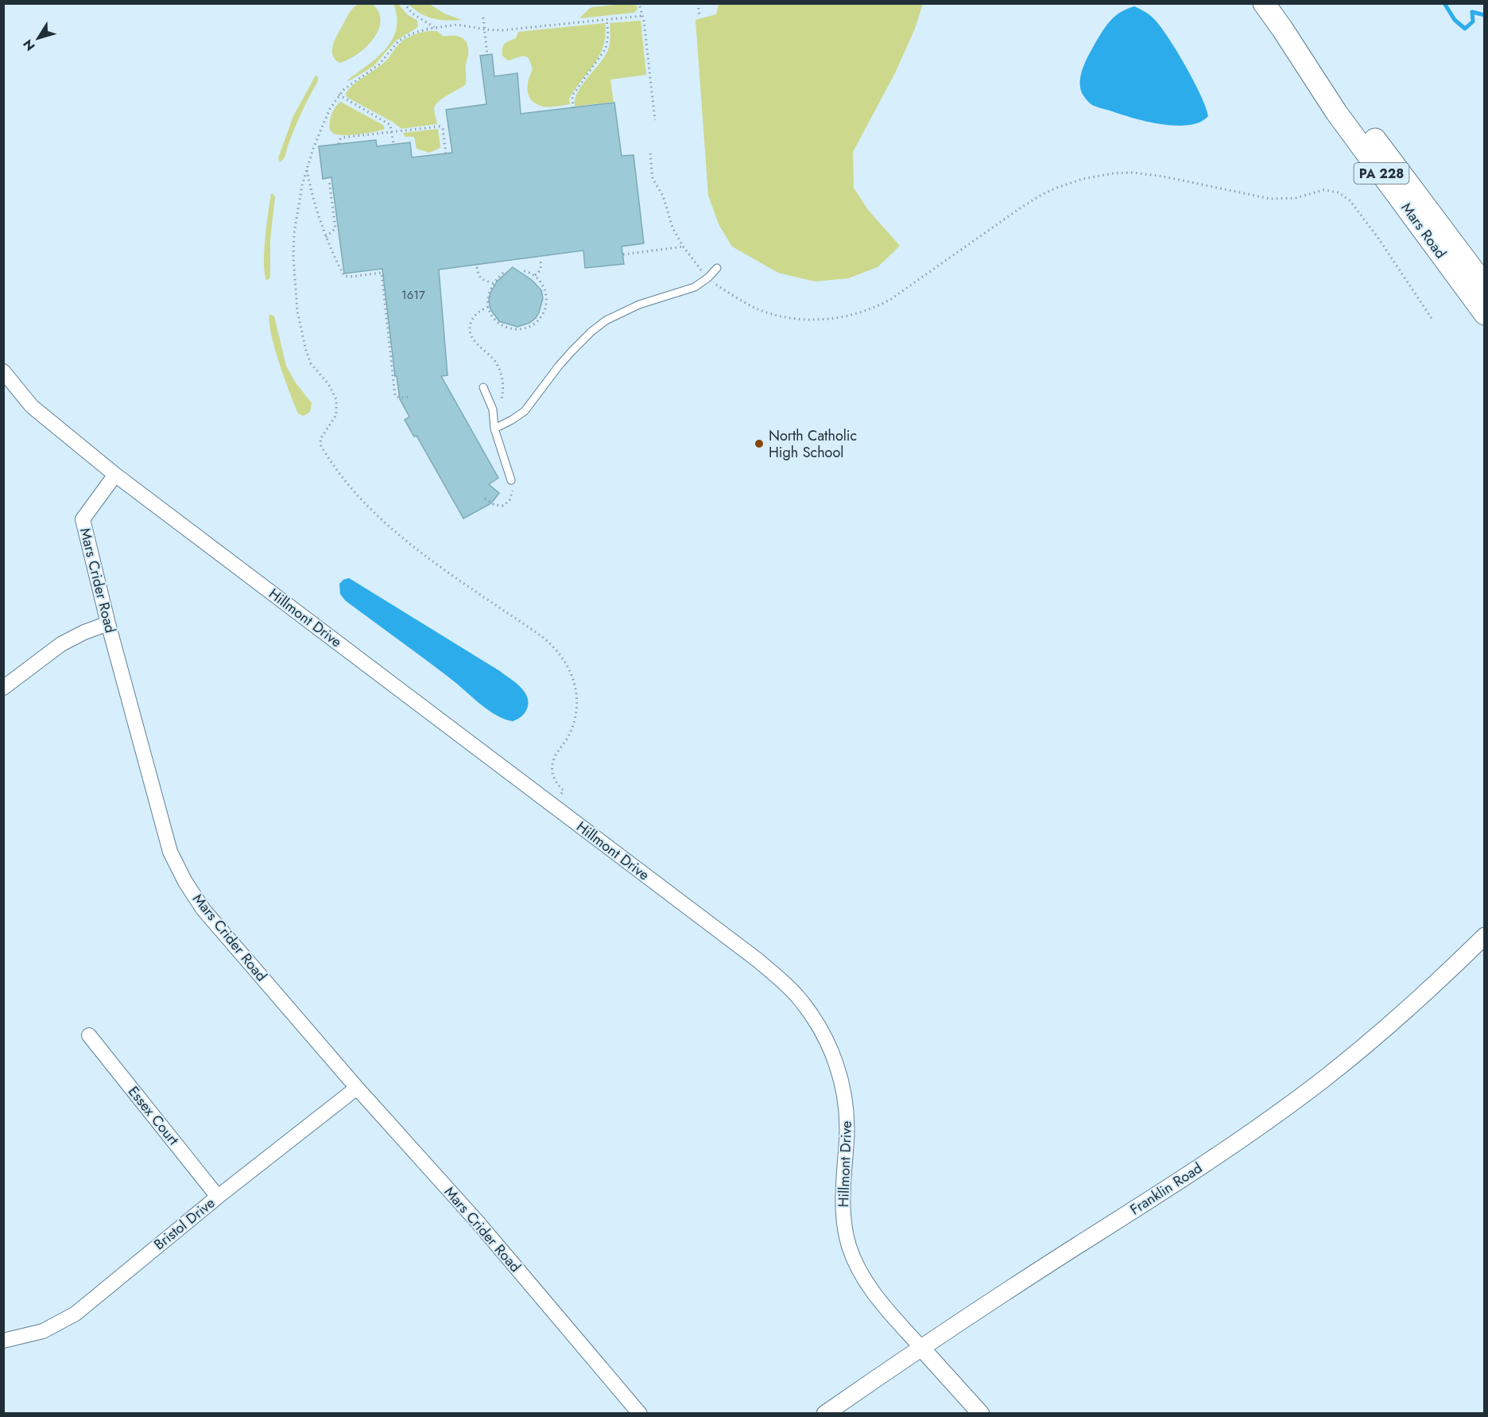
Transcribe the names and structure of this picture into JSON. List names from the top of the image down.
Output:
{
  "streets": {
    "main road": ["PA 228", "Mars Road"],
    "street": [
      "Mars Crider Road",
      "Hillmont Drive",
      "Essex Court",
      "Franklin Road",
      "Bristol Drive"
    ]
  },
  "crossings": [
    ["Mars Crider Road", "Hillmont Drive"],
    ["Mars Crider Road", "Bristol Drive"],
    ["Hillmont Drive", "Franklin Road"],
    ["Essex Court", "Bristol Drive"]
  ],
  "places": ["North Catholic High School"],
  "house_numbers": ["1617"],
  "north": "bottom left"
}
